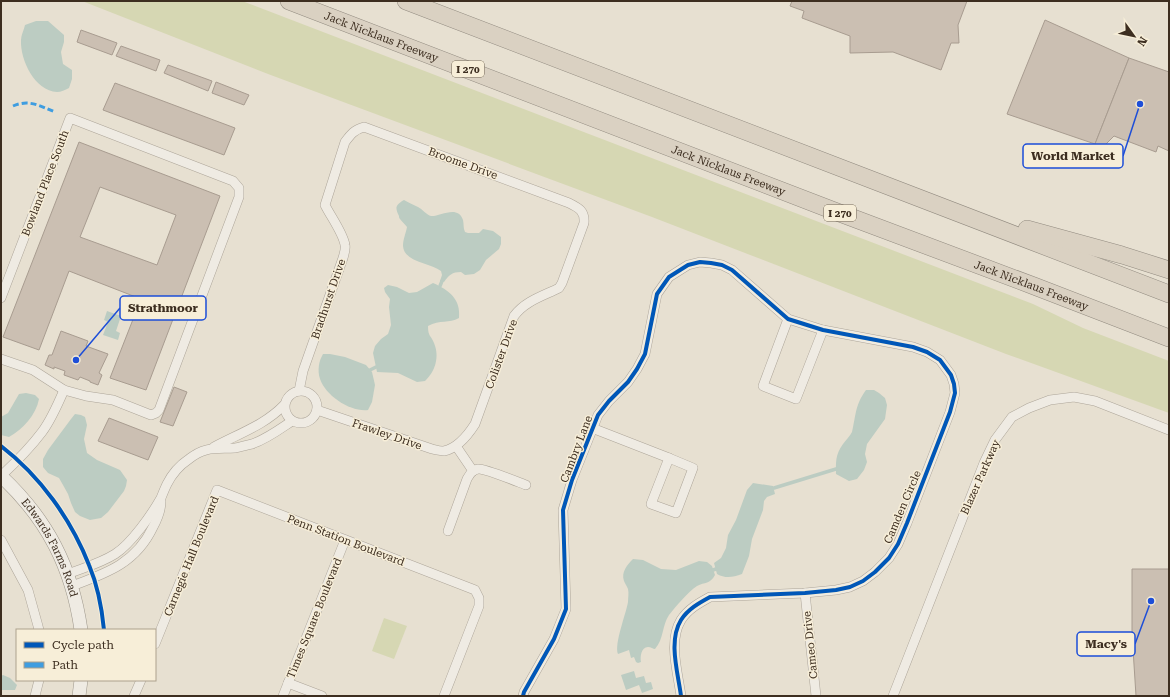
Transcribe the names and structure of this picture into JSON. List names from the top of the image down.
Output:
{
  "streets": {
    "highway": ["Jack Nicklaus Freeway", "I 270"],
    "street": [
      "Broome Drive",
      "Bowland Place South",
      "Bradhurst Drive",
      "Colister Drive",
      "Frawley Drive",
      "Cambry Lane",
      "Blazer Parkway",
      "Camden Circle",
      "Penn Station Boulevard",
      "Edwards Farms Road",
      "Carnegie Hall Boulevard",
      "Times Square Boulevard",
      "Cameo Drive"
    ]
  },
  "crossings": [
    ["Broome Drive", "Bradhurst Drive"],
    ["Broome Drive", "Colister Drive"],
    ["Bradhurst Drive", "Frawley Drive"],
    ["Colister Drive", "Frawley Drive"],
    ["Cambry Lane", "Camden Circle"],
    ["Camden Circle", "Cameo Drive"],
    ["Penn Station Boulevard", "Carnegie Hall Boulevard"],
    ["Penn Station Boulevard", "Times Square Boulevard"]
  ],
  "places": ["World Market", "Strathmoor", "Macy's"],
  "legend": ["Cycle path", "Path"],
  "north": "bottom right"
}
